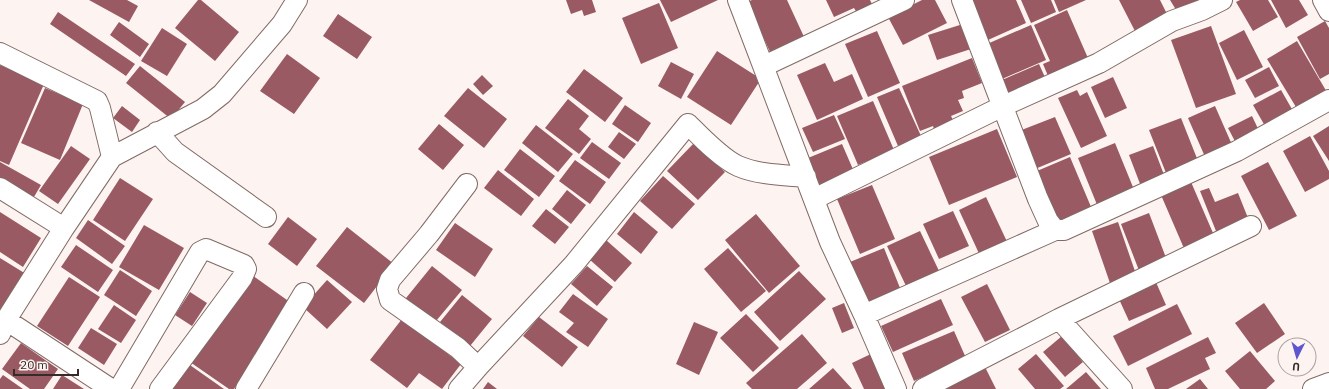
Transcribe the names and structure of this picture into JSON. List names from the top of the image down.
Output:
{
  "scale_bar": "20 m",
  "north": "bottom"
}
